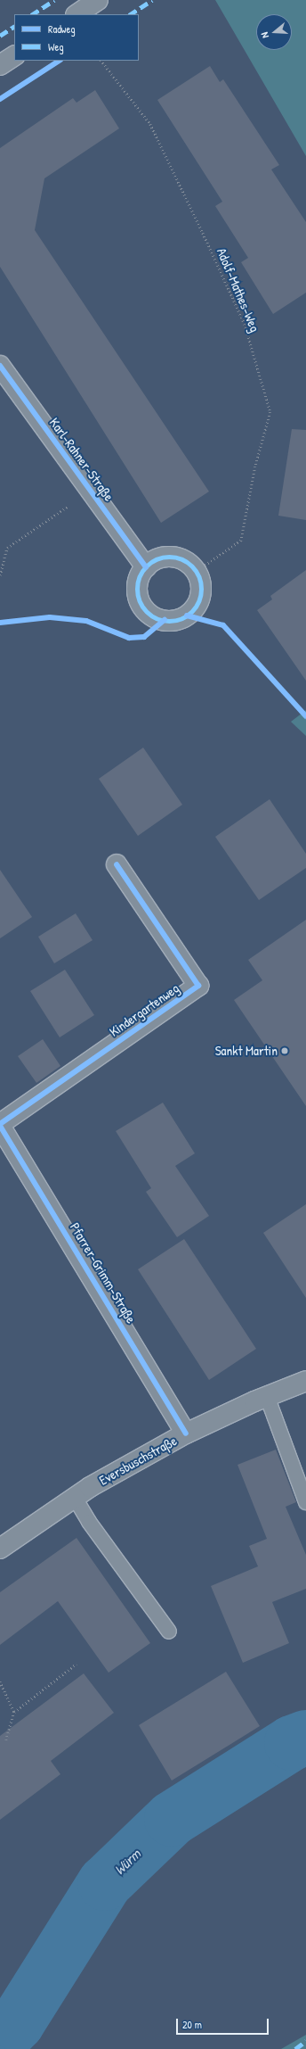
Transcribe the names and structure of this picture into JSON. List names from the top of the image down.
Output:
{
  "streets": {
    "street": [
      "Karl-Rahner-Straße",
      "Kindergartenweg",
      "Pfarrer-Grimm-Straße",
      "Eversbuschstraße"
    ],
    "path": ["Adolf-Mathes-Weg"]
  },
  "crossings": [
    ["Adolf-Mathes-Weg", "Karl-Rahner-Straße"],
    ["Kindergartenweg", "Pfarrer-Grimm-Straße"],
    ["Pfarrer-Grimm-Straße", "Eversbuschstraße"]
  ],
  "water": ["Würm"],
  "places": ["Sankt Martin"],
  "legend": ["Radweg", "Weg"],
  "scale_bar": "20 m",
  "north": "left"
}
